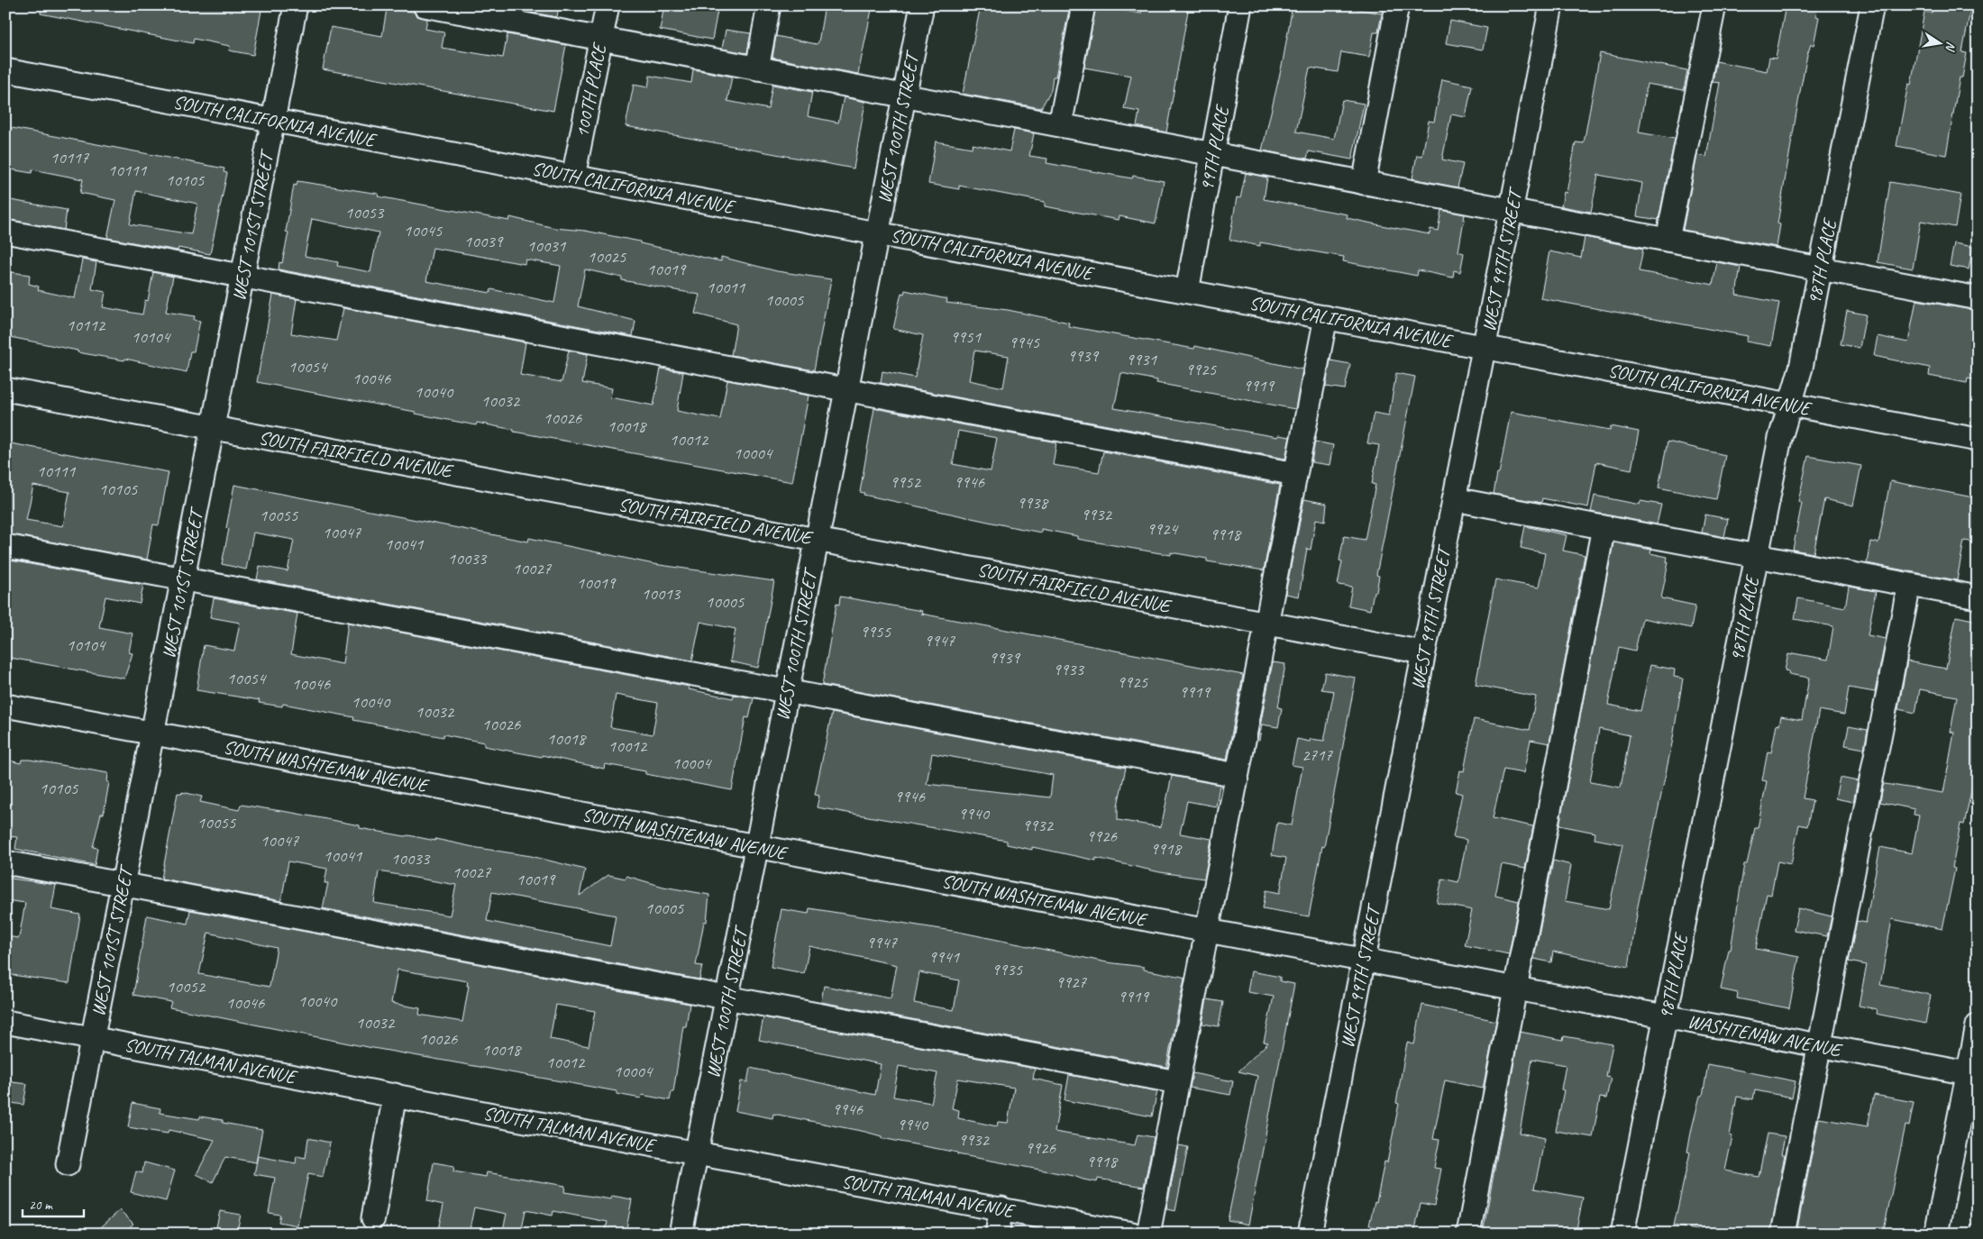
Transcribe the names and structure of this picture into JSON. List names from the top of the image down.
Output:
{
  "streets": {
    "street": [
      "100TH PLACE",
      "SOUTH CALIFORNIA AVENUE",
      "WEST 100TH STREET",
      "99TH PLACE",
      "WEST 101ST STREET",
      "WEST 99TH STREET",
      "98TH PLACE",
      "SOUTH FAIRFIELD AVENUE",
      "SOUTH WASHTENAW AVENUE",
      "WASHTENAW AVENUE",
      "SOUTH TALMAN AVENUE"
    ]
  },
  "crossings": [
    ["100TH PLACE", "SOUTH CALIFORNIA AVENUE"],
    ["SOUTH CALIFORNIA AVENUE", "WEST 100TH STREET"],
    ["SOUTH CALIFORNIA AVENUE", "99TH PLACE"],
    ["SOUTH CALIFORNIA AVENUE", "WEST 101ST STREET"],
    ["SOUTH CALIFORNIA AVENUE", "WEST 99TH STREET"],
    ["SOUTH CALIFORNIA AVENUE", "98TH PLACE"],
    ["WEST 100TH STREET", "SOUTH FAIRFIELD AVENUE"],
    ["WEST 100TH STREET", "SOUTH WASHTENAW AVENUE"],
    ["WEST 100TH STREET", "SOUTH TALMAN AVENUE"],
    ["WEST 101ST STREET", "SOUTH FAIRFIELD AVENUE"],
    ["WEST 101ST STREET", "SOUTH WASHTENAW AVENUE"],
    ["WEST 101ST STREET", "SOUTH TALMAN AVENUE"],
    ["WEST 99TH STREET", "SOUTH FAIRFIELD AVENUE"],
    ["WEST 99TH STREET", "SOUTH WASHTENAW AVENUE"],
    ["WEST 99TH STREET", "WASHTENAW AVENUE"],
    ["98TH PLACE", "WASHTENAW AVENUE"],
    ["SOUTH WASHTENAW AVENUE", "WASHTENAW AVENUE"]
  ],
  "house_numbers": [
    "10117",
    "10111",
    "10105",
    "10053",
    "10045",
    "10039",
    "10031",
    "10025",
    "10019",
    "10011",
    "10005",
    "10112",
    "10104",
    "9951",
    "9945",
    "9939",
    "9931",
    "10054",
    "9925",
    "10046",
    "9919",
    "10040",
    "10032",
    "10026",
    "10018",
    "10012",
    "10004",
    "10111",
    "9952",
    "9946",
    "10105",
    "9938",
    "9932",
    "10055",
    "9924",
    "10047",
    "9918",
    "10041",
    "10033",
    "10027",
    "10019",
    "10013",
    "10005",
    "9955",
    "9947",
    "10104",
    "9939",
    "9933",
    "10054",
    "9925",
    "10046",
    "9919",
    "10040",
    "10032",
    "10026",
    "10018",
    "10012",
    "2717",
    "10004",
    "10105",
    "9946",
    "9940",
    "10055",
    "9932",
    "9926",
    "10047",
    "9918",
    "10041",
    "10033",
    "10027",
    "10019",
    "10005",
    "9947",
    "9941",
    "9935",
    "9927",
    "10052",
    "9919",
    "10040",
    "10046",
    "10032",
    "10026",
    "10018",
    "10012",
    "10004",
    "9946",
    "9940",
    "9932",
    "9926",
    "9918"
  ],
  "scale_bar": "20 m",
  "north": "right"
}
